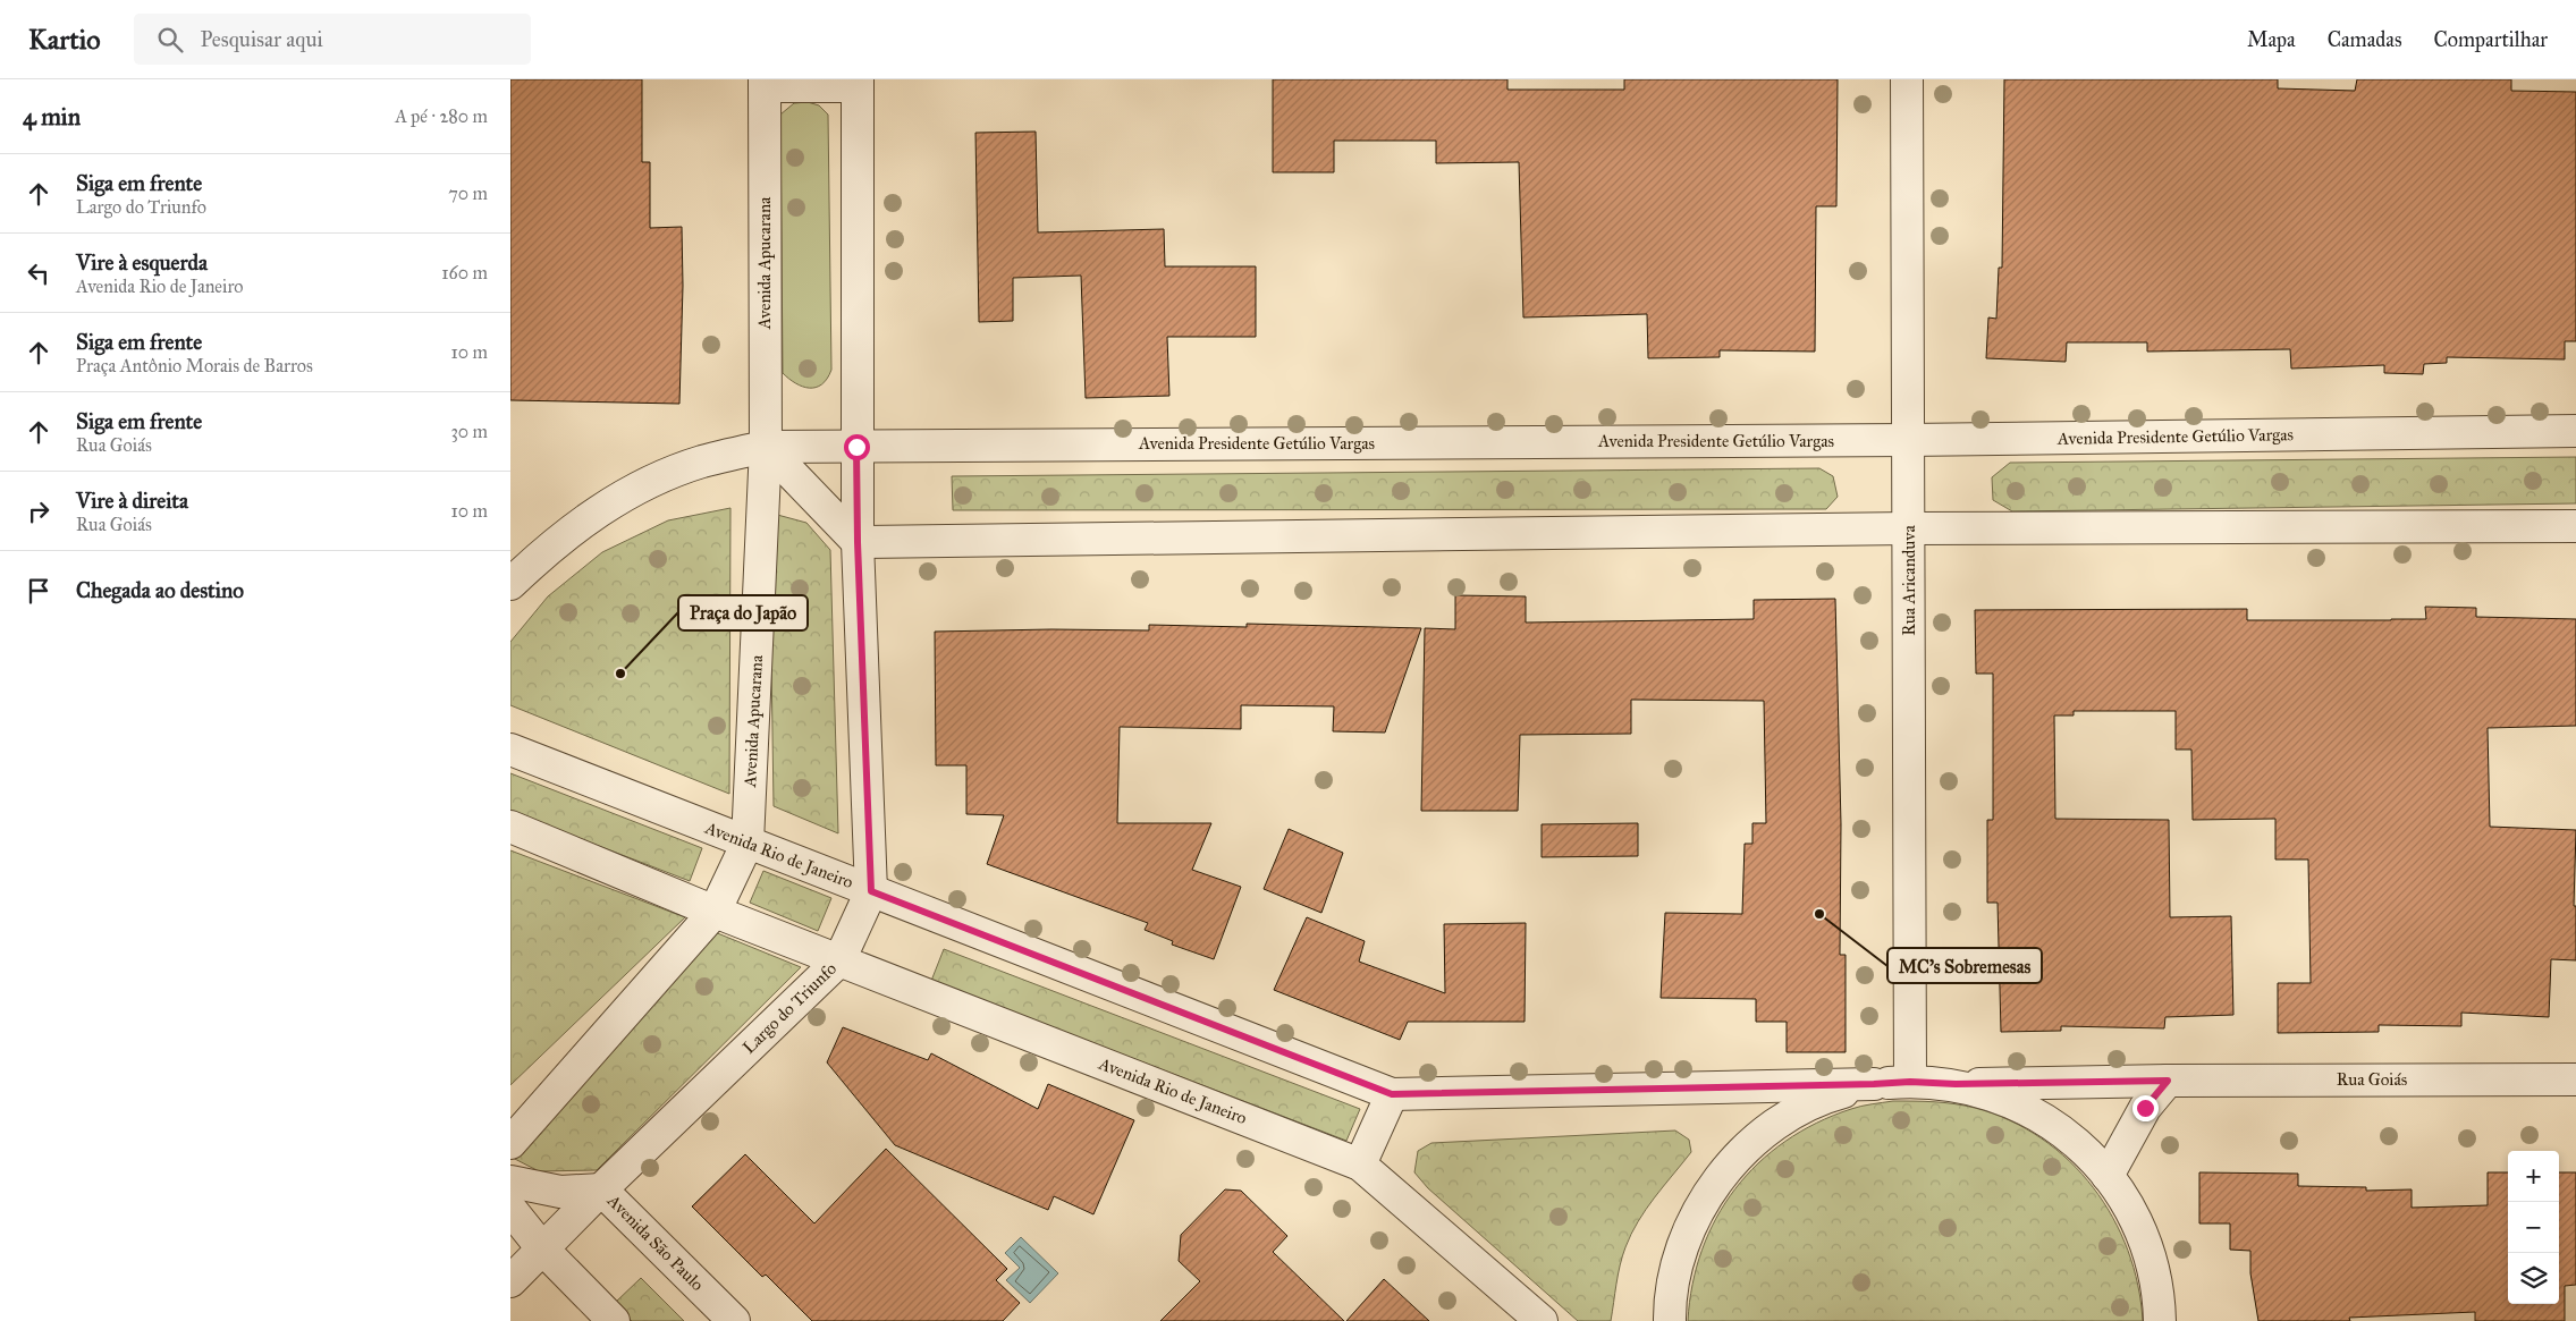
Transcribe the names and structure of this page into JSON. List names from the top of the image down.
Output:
{
  "streets": {
    "street": [
      "Avenida Apucarana",
      "Avenida Presidente Getúlio Vargas",
      "Rua Aricanduva",
      "Avenida Rio de Janeiro",
      "Largo do Triunfo",
      "Rua Goiás",
      "Avenida São Paulo"
    ]
  },
  "crossings": [
    ["Avenida Apucarana", "Avenida Rio de Janeiro"],
    ["Avenida Presidente Getúlio Vargas", "Rua Aricanduva"],
    ["Avenida Presidente Getúlio Vargas", "Largo do Triunfo"],
    ["Avenida Rio de Janeiro", "Largo do Triunfo"],
    ["Largo do Triunfo", "Avenida São Paulo"]
  ],
  "places": ["Praça do Japão", "MC’s Sobremesas"],
  "page": {
    "header": "Kartio",
    "search": "Pesquisar aqui",
    "nav": ["Mapa", "Camadas", "Compartilhar"],
    "heading": ["4 min", "A pé · 280 m"],
    "list": [
      ["Siga em frente", "Largo do Triunfo", "70 m"],
      ["Vire à esquerda", "Avenida Rio de Janeiro", "160 m"],
      ["Siga em frente", "Praça Antônio Morais de Barros", "10 m"],
      ["Siga em frente", "Rua Goiás", "30 m"],
      ["Vire à direita", "Rua Goiás", "10 m"],
      "Chegada ao destino"
    ],
    "map_buttons": ["+", "−"]
  }
}
